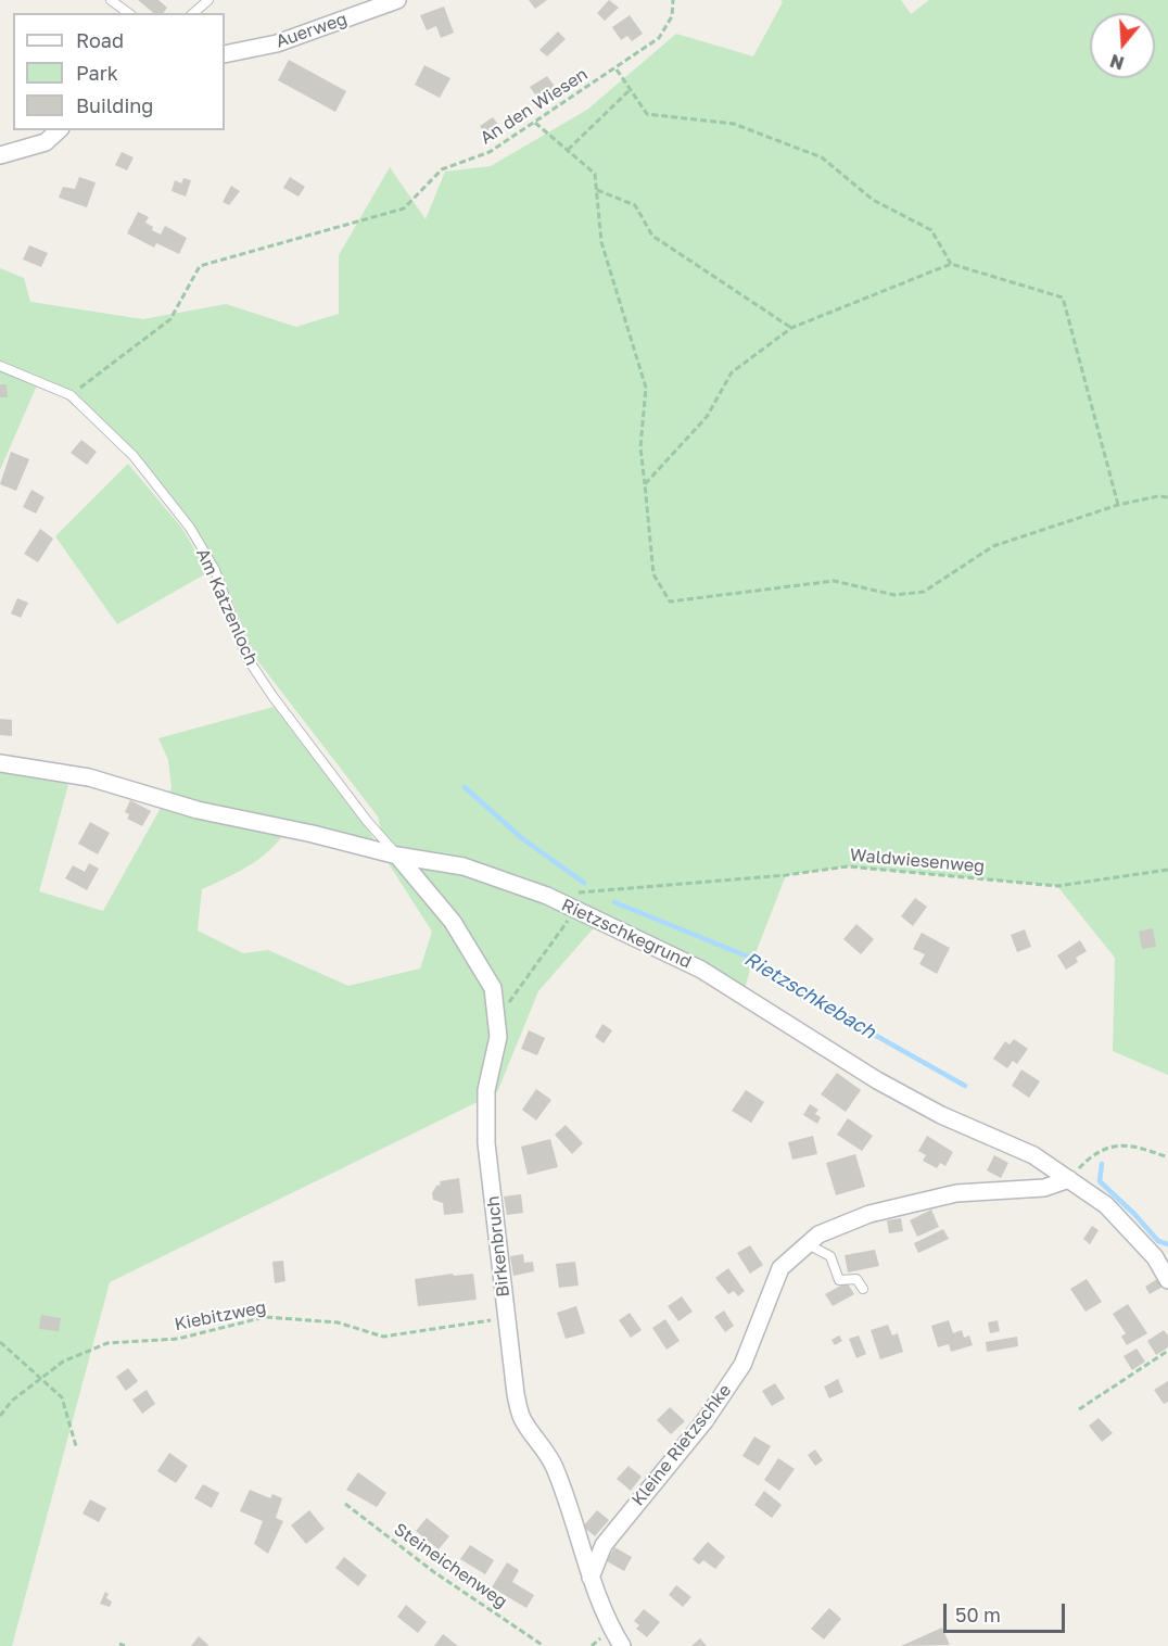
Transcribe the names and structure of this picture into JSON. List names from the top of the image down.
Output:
{
  "streets": {
    "street": [
      "Auerweg",
      "Rietzschkegrund",
      "Birkenbruch",
      "Kleine Rietzschke"
    ],
    "lane": ["Am Katzenloch"],
    "path": [
      "An den Wiesen",
      "Waldwiesenweg",
      "Kiebitzweg",
      "Steineichenweg"
    ]
  },
  "crossings": [
    ["An den Wiesen", "Am Katzenloch"],
    ["Am Katzenloch", "Rietzschkegrund"],
    ["Am Katzenloch", "Birkenbruch"],
    ["Waldwiesenweg", "Rietzschkegrund"],
    ["Rietzschkegrund", "Birkenbruch"],
    ["Rietzschkegrund", "Kleine Rietzschke"],
    ["Birkenbruch", "Kiebitzweg"],
    ["Birkenbruch", "Kleine Rietzschke"]
  ],
  "water": ["Rietzschkebach"],
  "legend": ["Road", "Park", "Building"],
  "scale_bar": "50 m",
  "north": "bottom"
}
